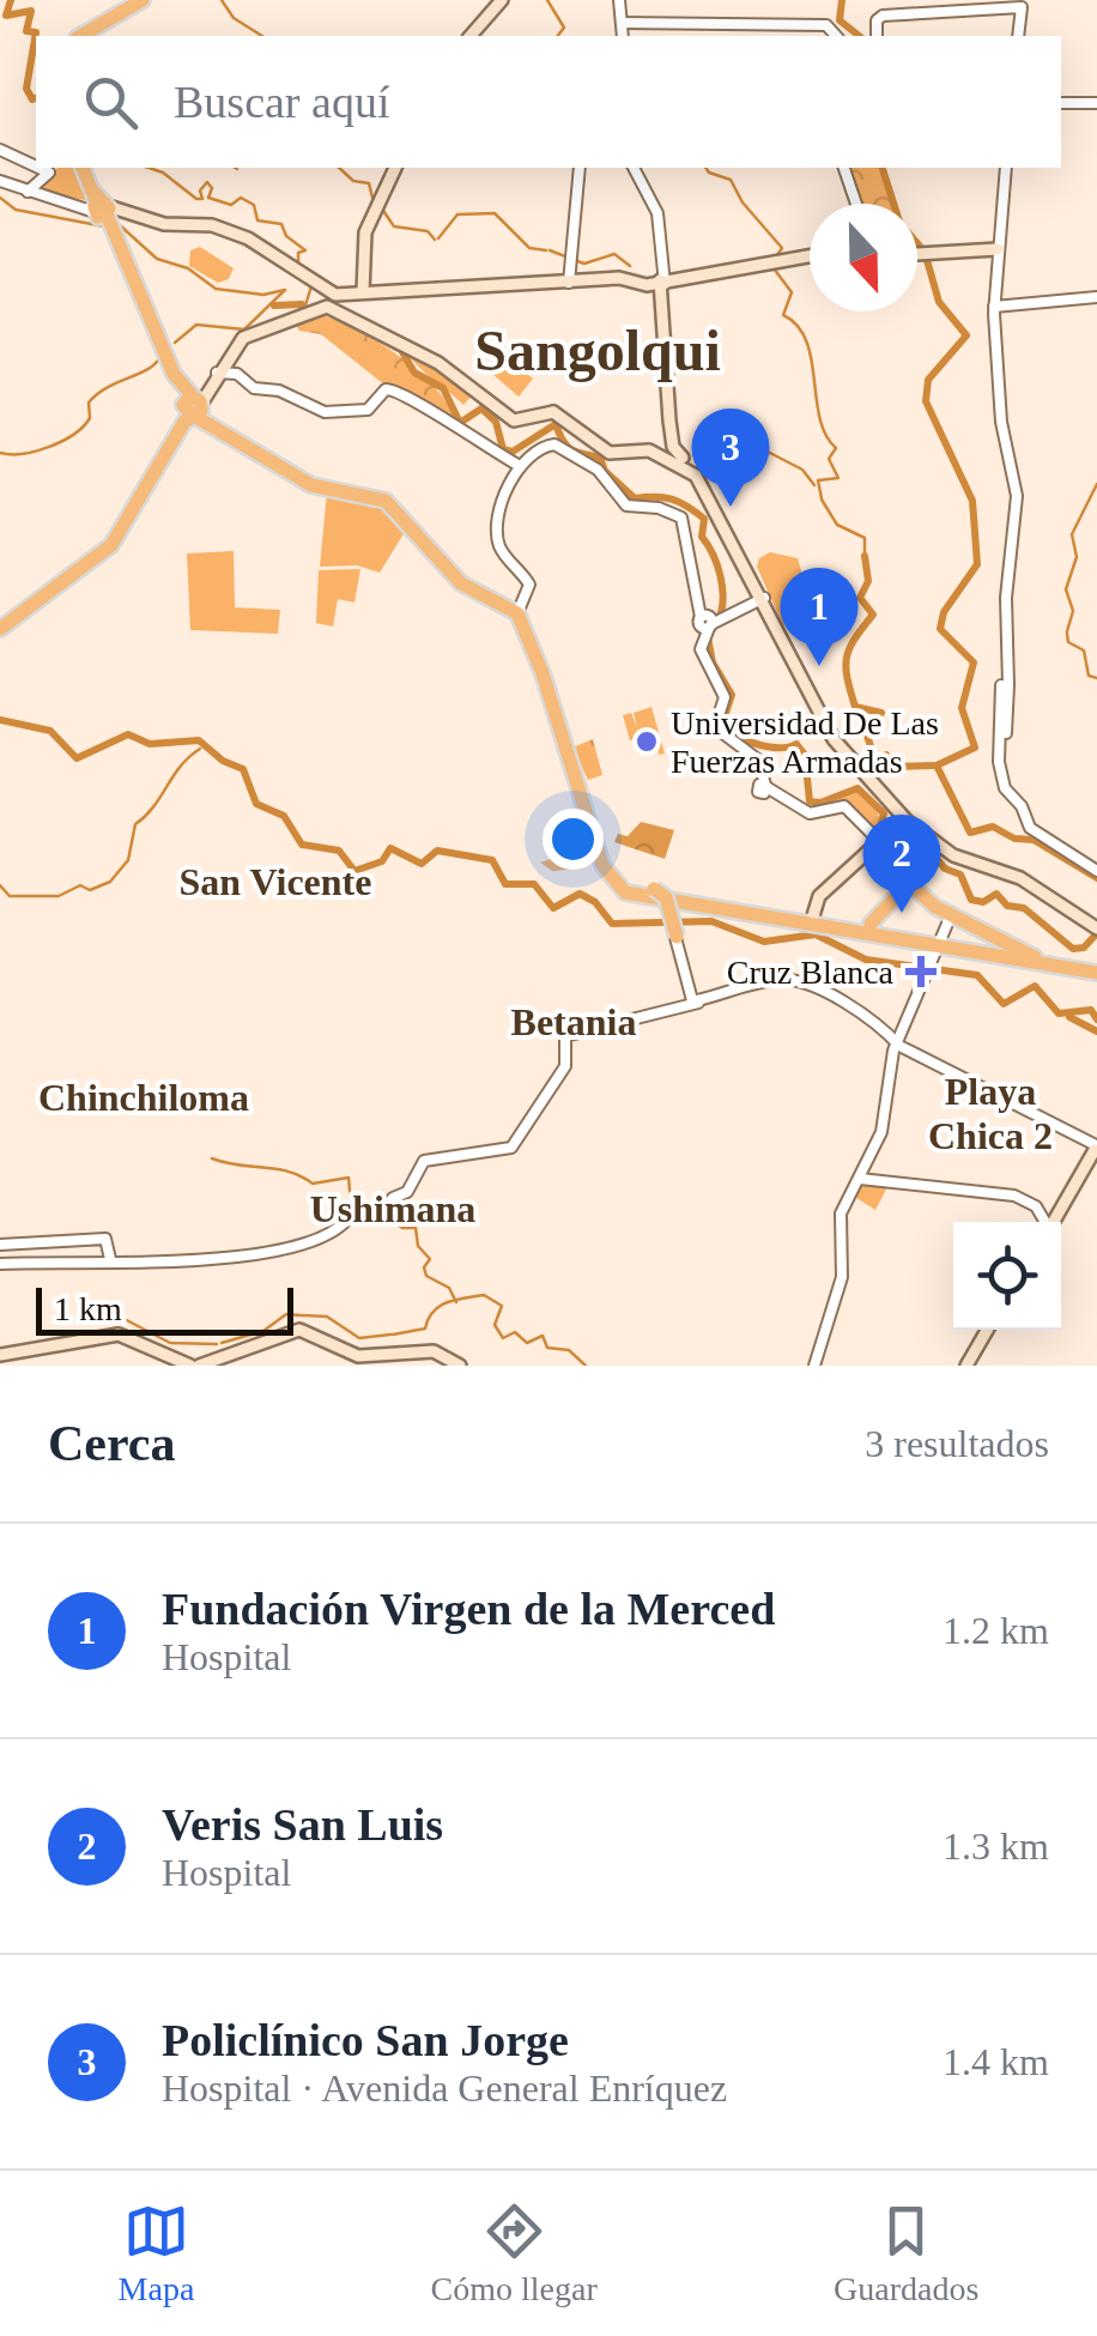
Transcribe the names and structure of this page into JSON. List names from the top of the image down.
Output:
{
  "districts": [
    "Sangolqui",
    "San Vicente",
    "Betania",
    "Playa Chica 2",
    "Chinchiloma",
    "Ushimana"
  ],
  "places": {
    "other": ["Universidad De Las Fuerzas Armadas"],
    "health": ["Cruz Blanca"]
  },
  "scale_bar": "1 km",
  "north": "bottom",
  "page": {
    "search": "Buscar aquí",
    "pins": ["3", "1", "2"],
    "scale": "1 km",
    "heading": ["Cerca", "3 resultados"],
    "list": [
      {
        "mark": "1",
        "name": "Fundación Virgen de la Merced",
        "note": "Hospital",
        "value": "1.2 km"
      },
      {
        "mark": "2",
        "name": "Veris San Luis",
        "note": "Hospital",
        "value": "1.3 km"
      },
      {
        "mark": "3",
        "name": "Policlínico San Jorge",
        "note": "Hospital · Avenida General Enríquez",
        "value": "1.4 km"
      }
    ],
    "nav": ["Mapa", "Cómo llegar", "Guardados"]
  }
}
